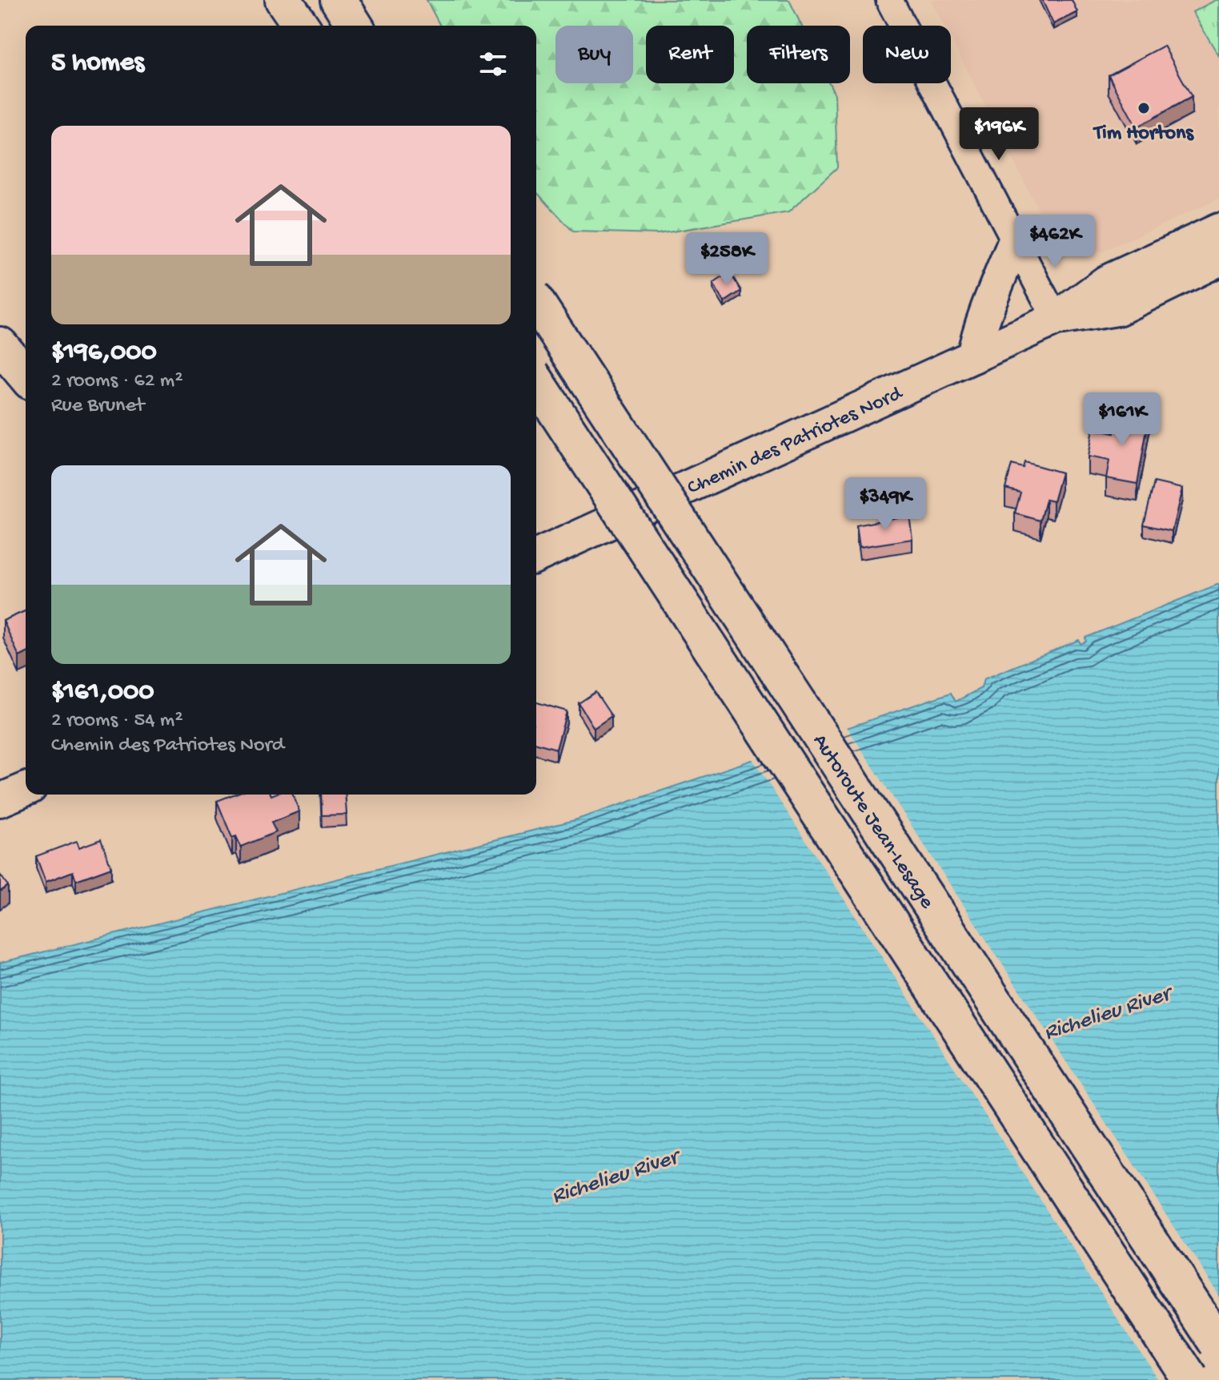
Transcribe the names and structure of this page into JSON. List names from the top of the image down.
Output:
{
  "streets": {
    "highway": ["Autoroute Jean-Lesage"],
    "main road": ["Chemin des Patriotes Nord"]
  },
  "water": ["Richelieu River"],
  "places": ["Tim Hortons"],
  "page": {
    "chip": [
      "Buy",
      "Rent",
      "Filters",
      "New"
    ],
    "heading": "5 homes",
    "list": [
      {
        "name": "$196,000",
        "note": "2 rooms · 62 m² · Rue Brunet"
      },
      {
        "name": "$161,000",
        "note": "2 rooms · 54 m² · Chemin des Patriotes Nord"
      }
    ],
    "price": [
      "$196K",
      "$462K",
      "$258K",
      "$161K",
      "$349K"
    ]
  }
}
